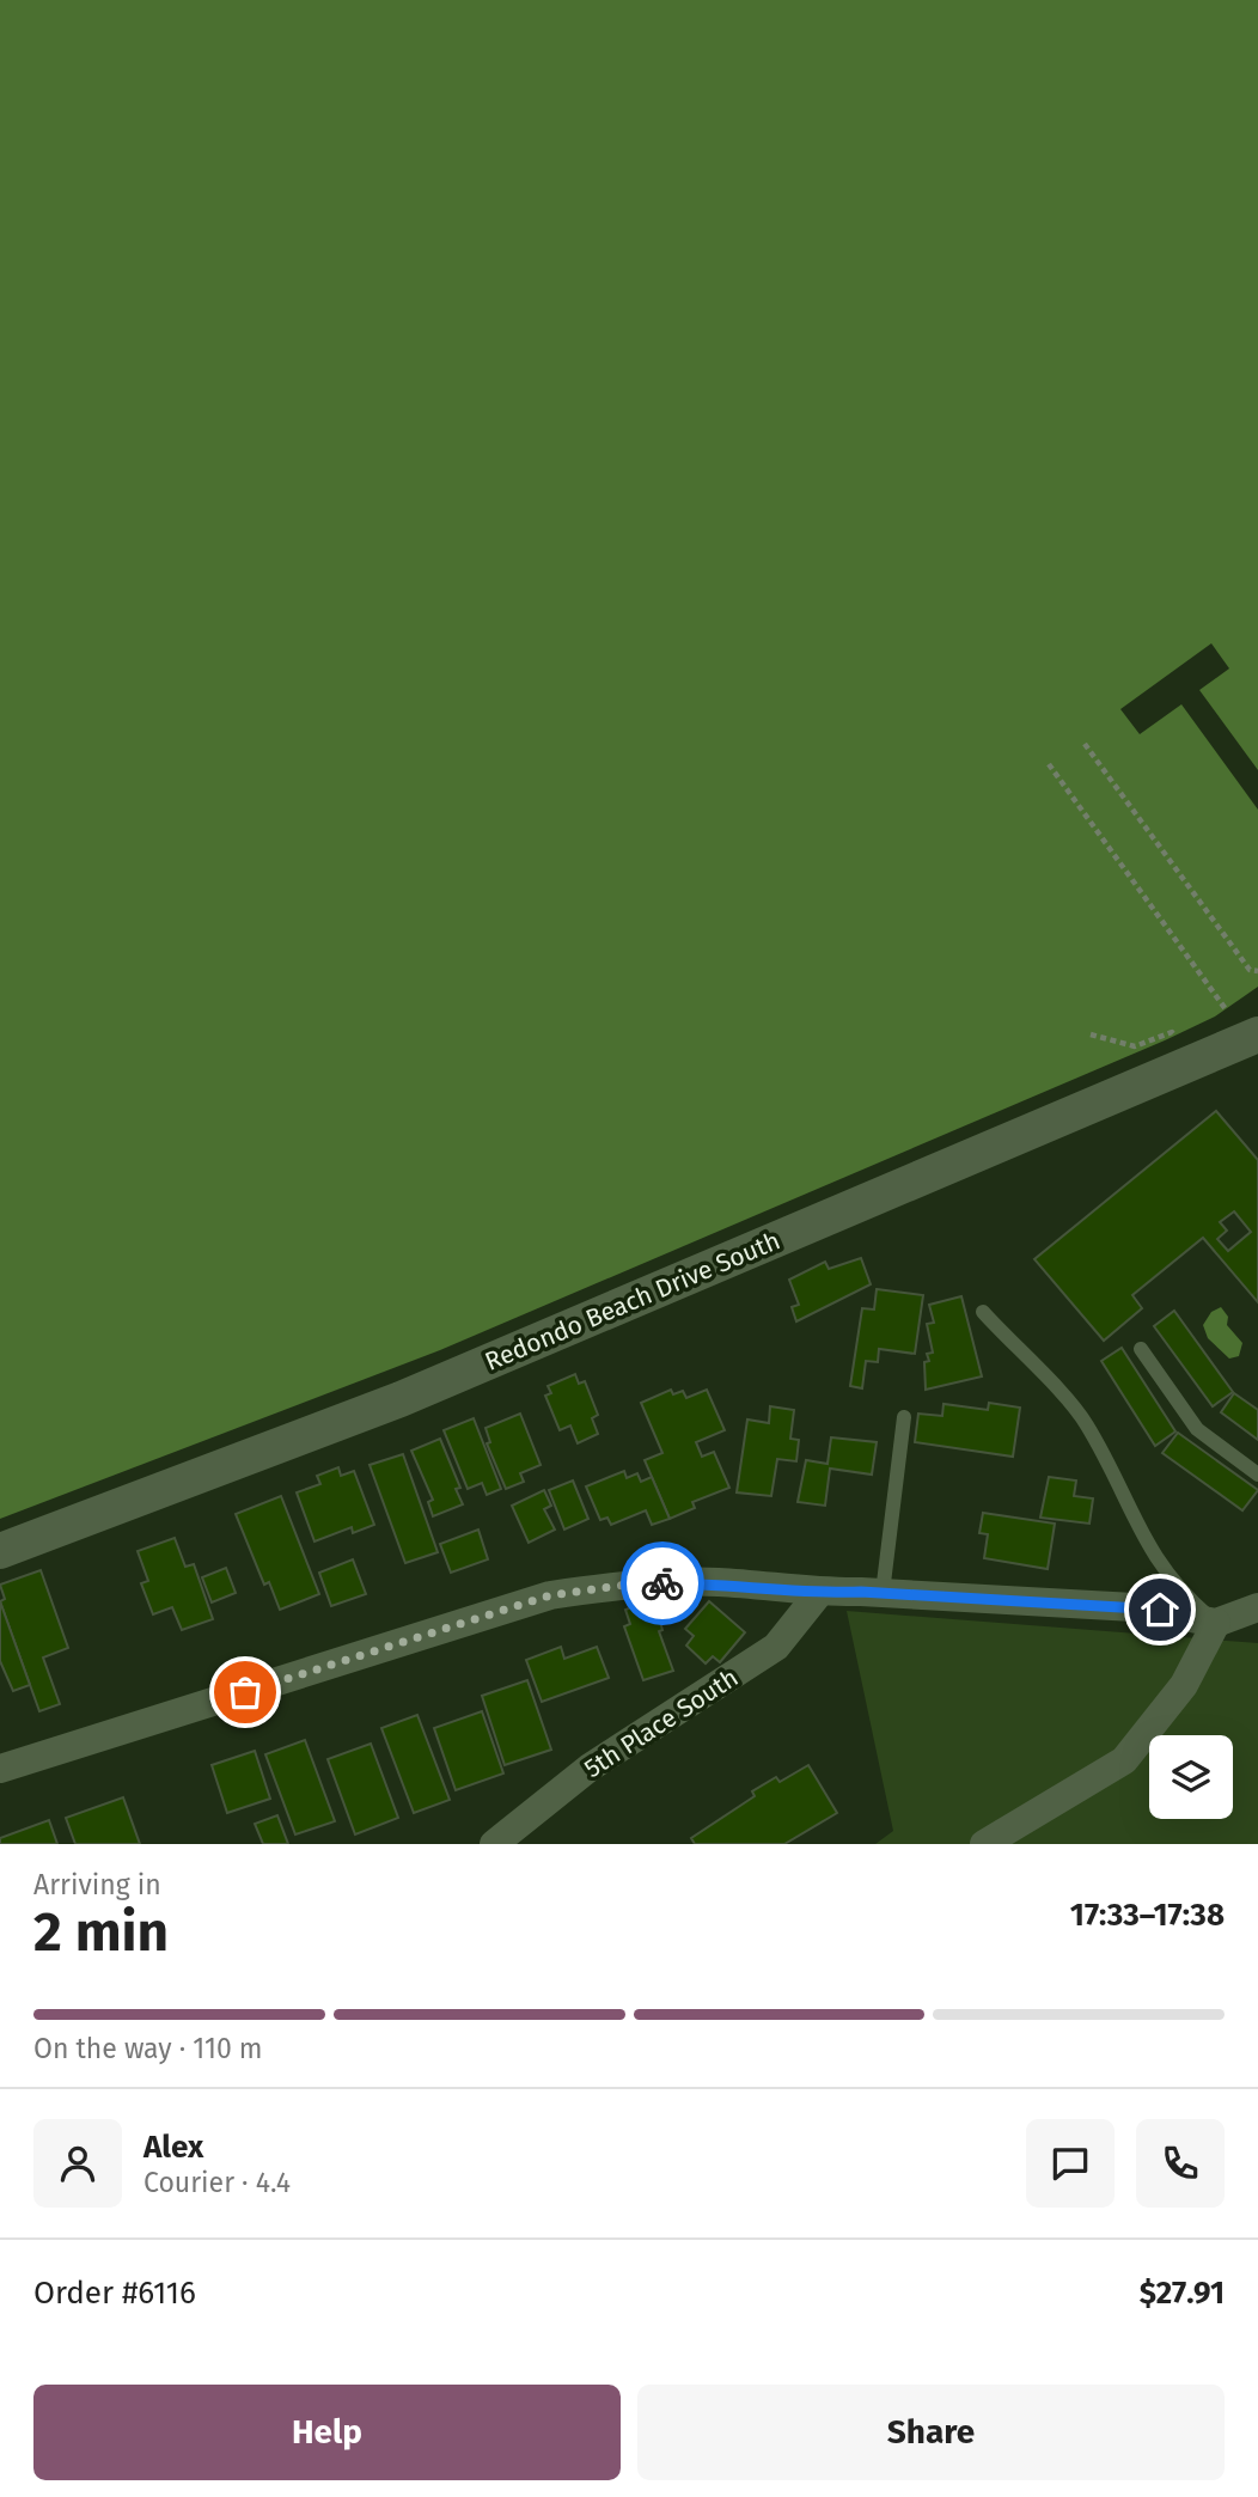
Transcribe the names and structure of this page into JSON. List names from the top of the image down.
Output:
{
  "streets": {
    "street": ["Redondo Beach Drive South", "5th Place South"]
  },
  "page": {
    "heading": ["2 min", "Arriving in", "17:33–17:38"],
    "panel": [
      "Alex",
      "Courier · 4.4",
      "Order #6116",
      "$27.91"
    ],
    "bar": "On the way · 110 m",
    "buttons": ["Help", "Share"]
  }
}
